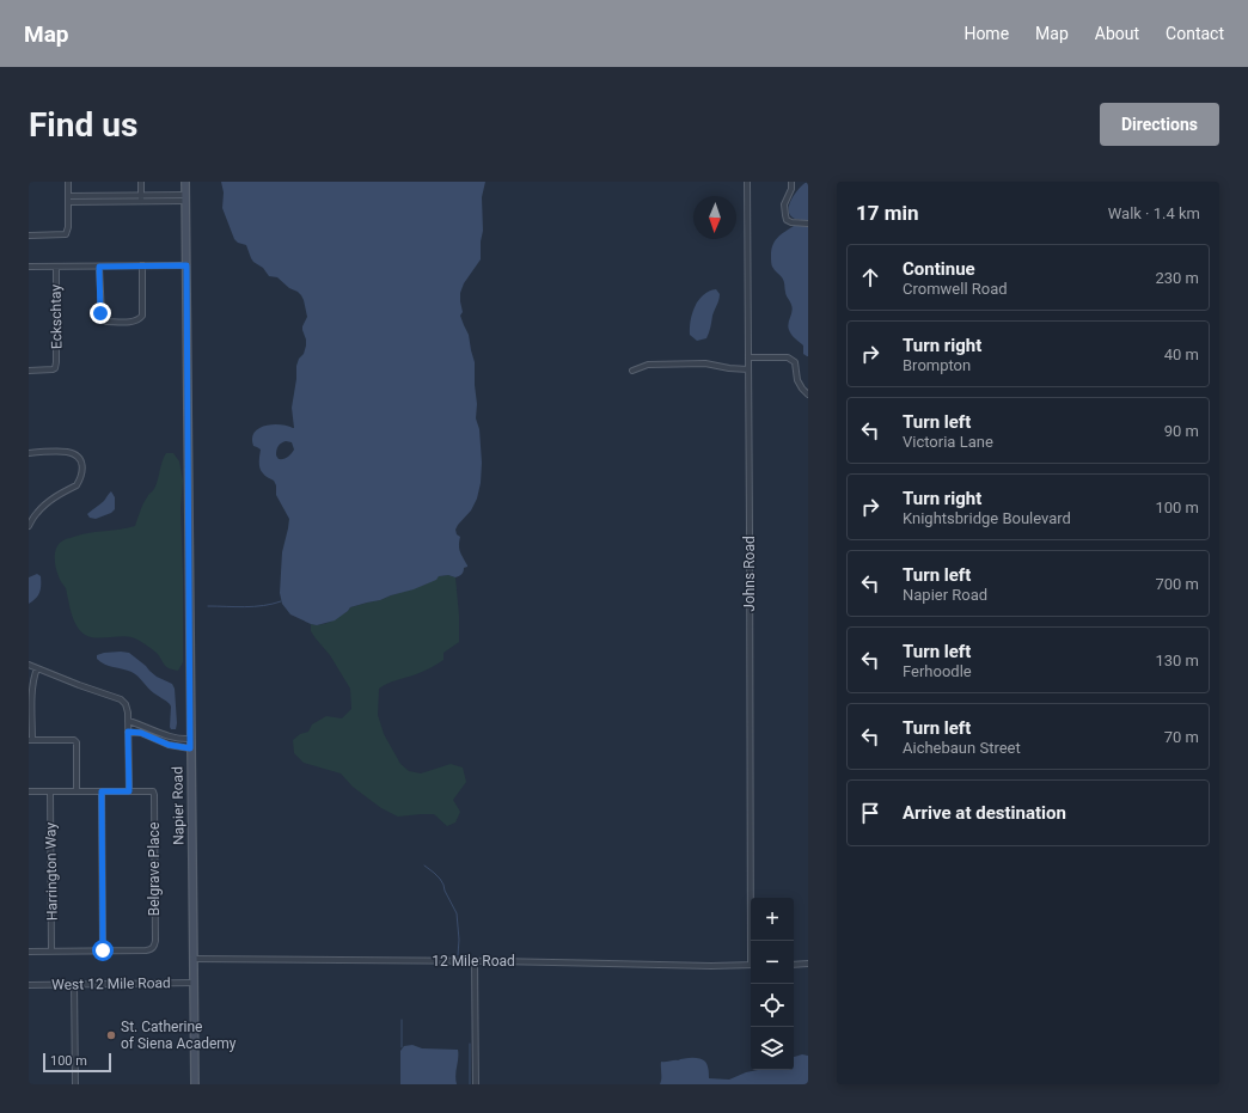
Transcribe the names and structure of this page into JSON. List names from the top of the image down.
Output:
{
  "streets": {
    "street": [
      "Eckschtay",
      "Johns Road",
      "Napier Road",
      "Belgrave Place",
      "Harrington Way",
      "12 Mile Road",
      "West 12 Mile Road"
    ]
  },
  "crossings": [
    ["Napier Road", "12 Mile Road"],
    ["Napier Road", "West 12 Mile Road"]
  ],
  "places": ["St. Catherine of Siena Academy"],
  "scale_bar": "100 m",
  "north": "bottom",
  "page": {
    "header": "Map",
    "nav": [
      "Home",
      "Map",
      "About",
      "Contact"
    ],
    "buttons": "Directions",
    "title": "Find us",
    "heading": ["17 min", "Walk · 1.4 km"],
    "list": [
      ["Continue", "Cromwell Road", "230 m"],
      ["Turn right", "Brompton", "40 m"],
      ["Turn left", "Victoria Lane", "90 m"],
      ["Turn right", "Knightsbridge Boulevard", "100 m"],
      ["Turn left", "Napier Road", "700 m"],
      ["Turn left", "Ferhoodle", "130 m"],
      ["Turn left", "Aichebaun Street", "70 m"],
      "Arrive at destination"
    ],
    "map_buttons": ["+", "−"],
    "scale": "100 m"
  }
}
